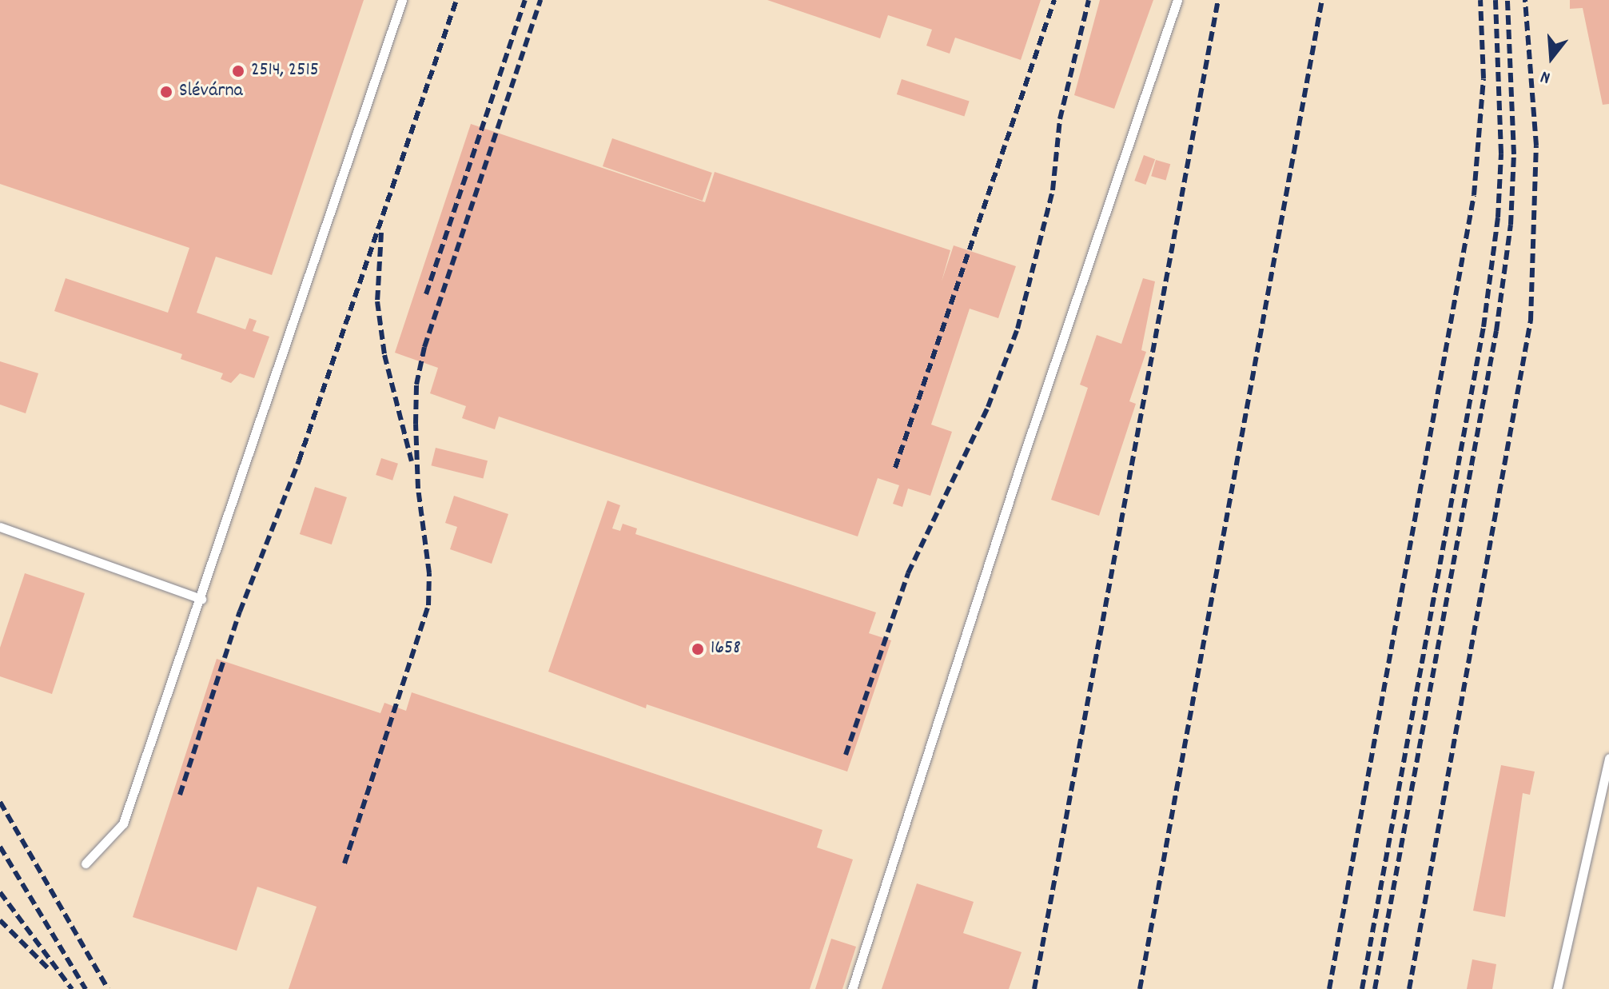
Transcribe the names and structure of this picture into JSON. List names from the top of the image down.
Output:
{
  "places": ["2514, 2515", "Slévárna", "1658"],
  "north": "bottom"
}
